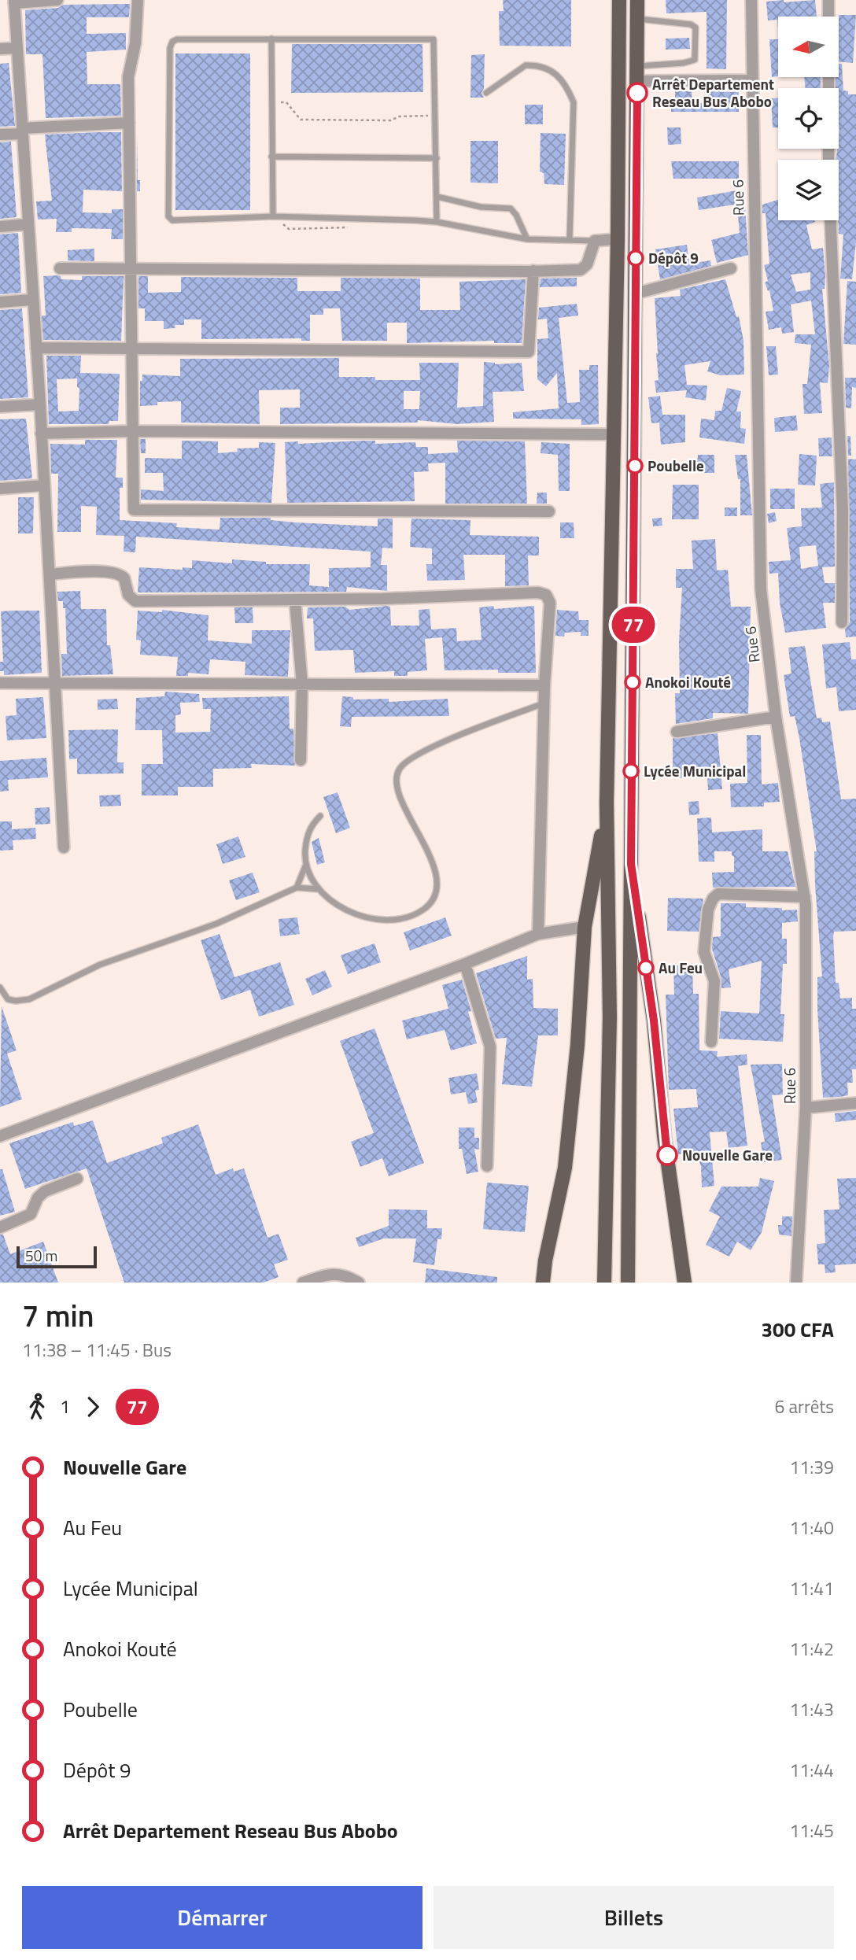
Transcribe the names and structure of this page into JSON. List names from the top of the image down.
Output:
{
  "streets": {
    "street": ["Rue 6"]
  },
  "places": [
    "Arrêt Departement Reseau Bus Abobo",
    "Dépôt 9",
    "Poubelle",
    "Anokoi Kouté",
    "Lycée Municipal",
    "Au Feu",
    "Nouvelle Gare"
  ],
  "lines": ["bus line 77"],
  "scale_bar": "50 m",
  "north": "left",
  "page": {
    "on_map": "77",
    "scale": "50 m",
    "heading": ["7 min", "11:38 – 11:45 · Bus", "300 CFA"],
    "legs": ["1", "77", "6 arrêts"],
    "list": [
      {
        "name": "Nouvelle Gare",
        "value": "11:39"
      },
      {
        "name": "Au Feu",
        "value": "11:40"
      },
      {
        "name": "Lycée Municipal",
        "value": "11:41"
      },
      {
        "name": "Anokoi Kouté",
        "value": "11:42"
      },
      {
        "name": "Poubelle",
        "value": "11:43"
      },
      {
        "name": "Dépôt 9",
        "value": "11:44"
      },
      {
        "name": "Arrêt Departement Reseau Bus Abobo",
        "value": "11:45"
      }
    ],
    "buttons": ["Démarrer", "Billets"]
  }
}
